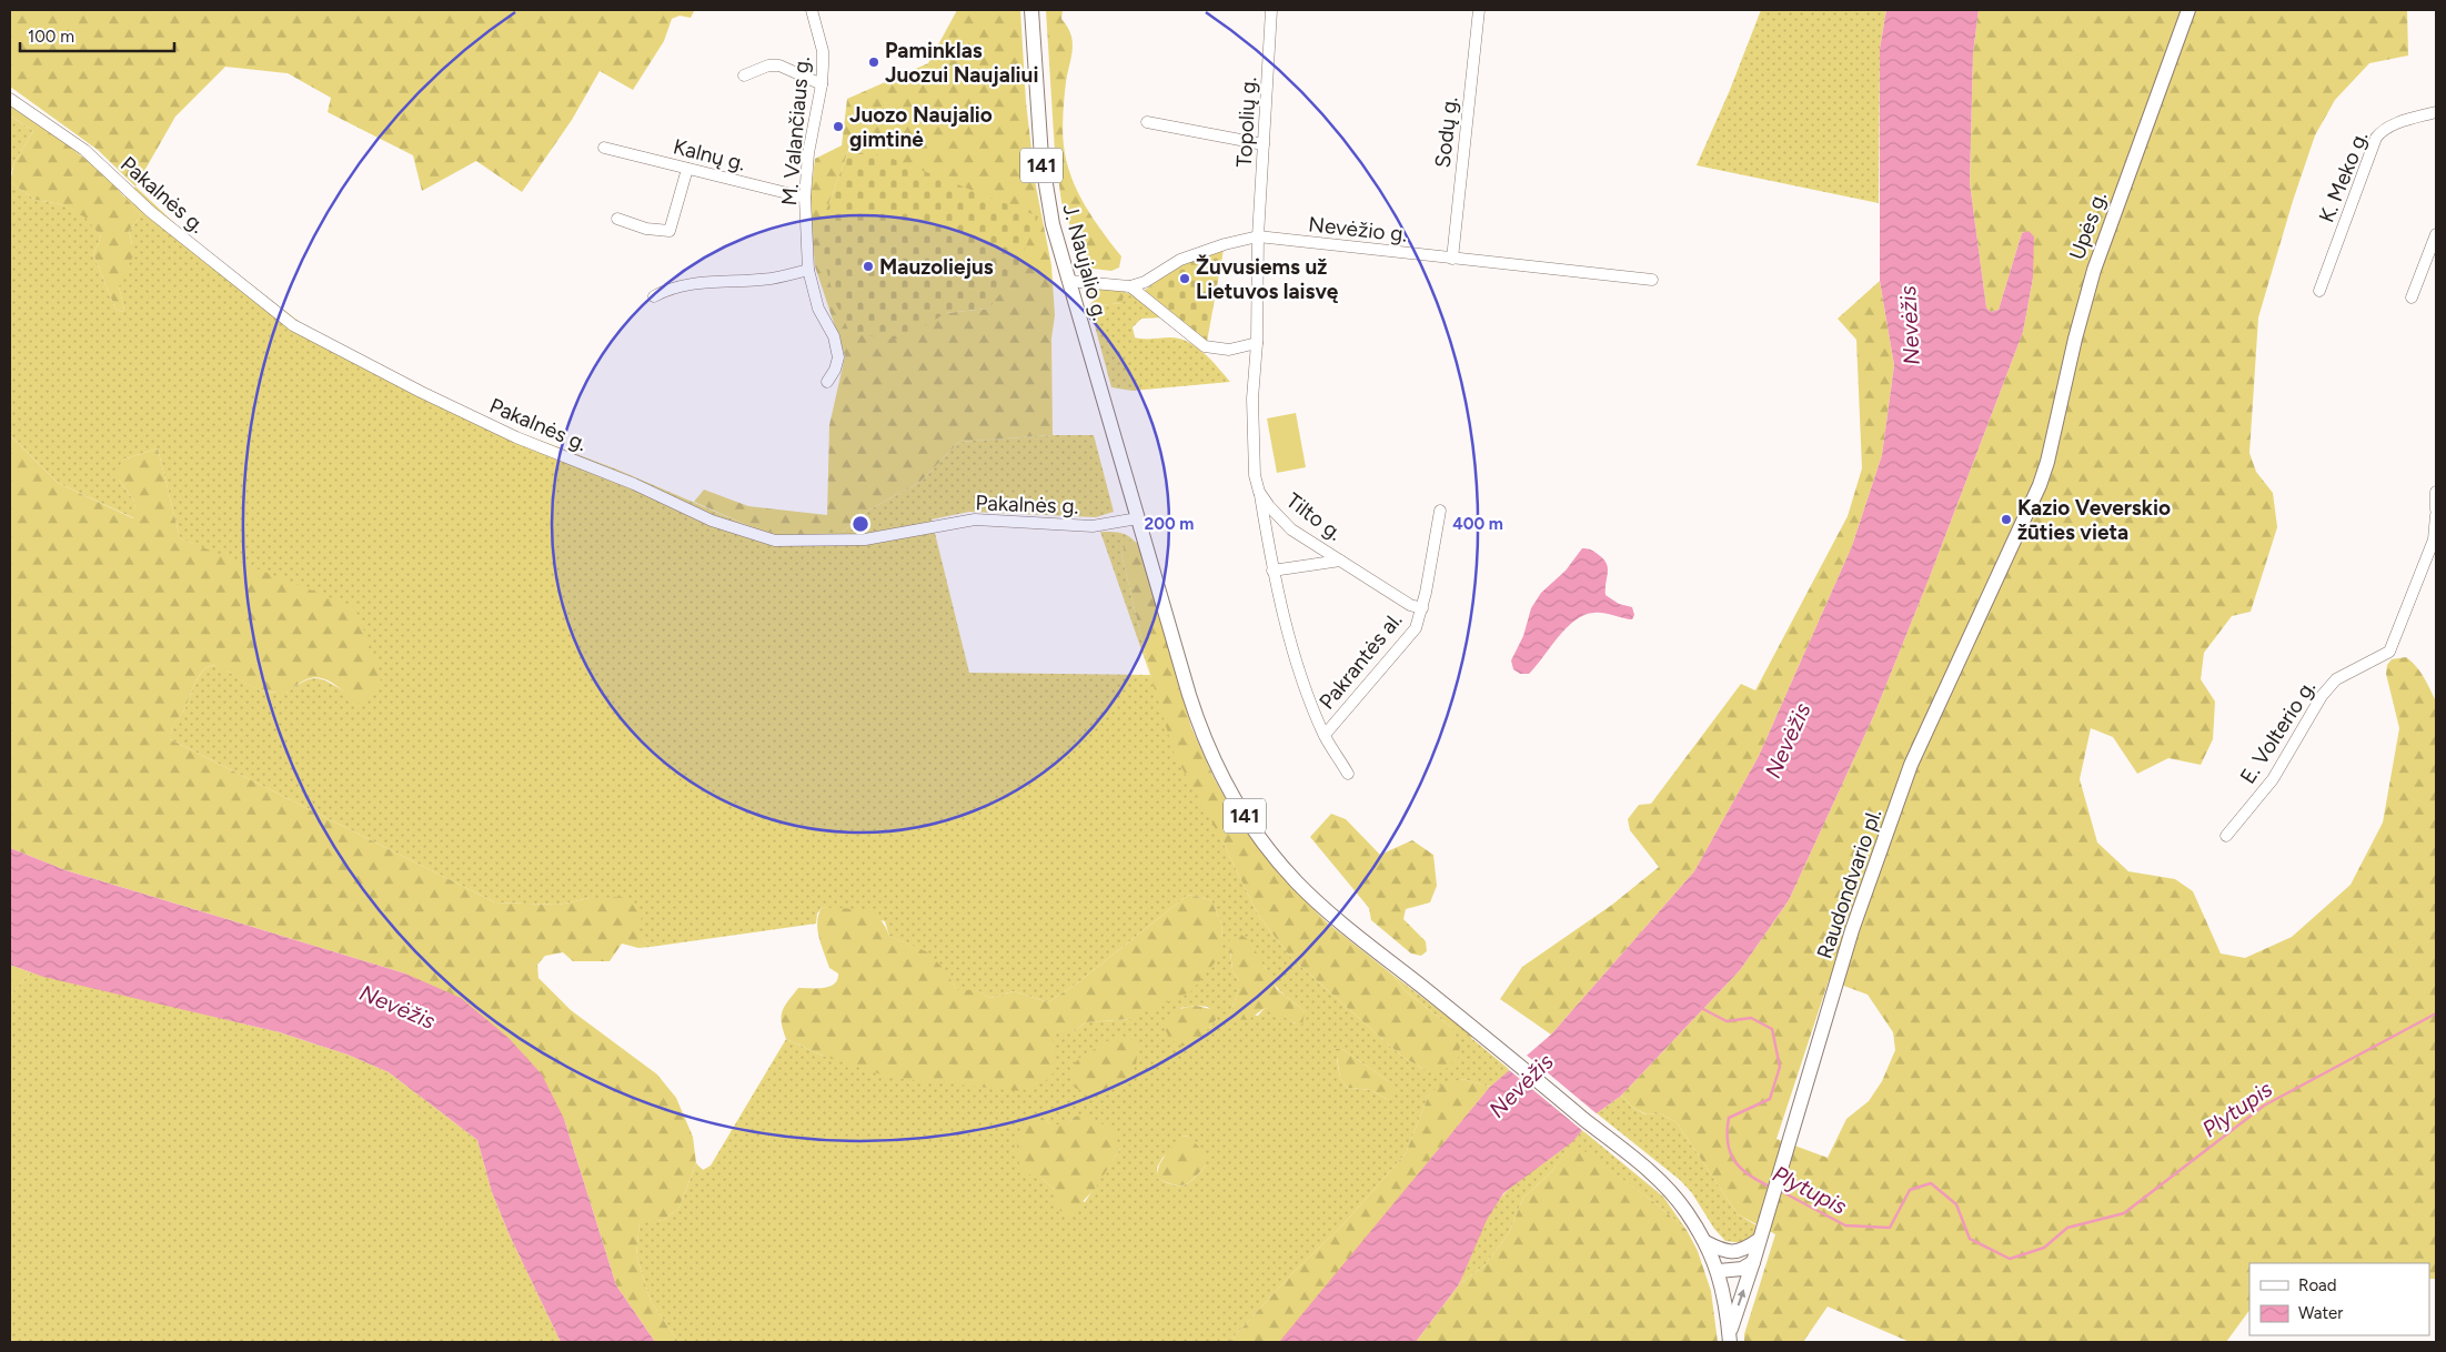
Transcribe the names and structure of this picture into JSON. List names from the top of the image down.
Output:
{
  "streets": {
    "main road": [
      "141",
      "Upės g.",
      "J. Naujalio g.",
      "Raudondvario pl."
    ],
    "street": [
      "Topolių g.",
      "M. Valančiaus g.",
      "Sodų g.",
      "Kalnų g.",
      "K. Meko g.",
      "Pakalnės g.",
      "Nevėžio g.",
      "Tilto g.",
      "Pakrantės al.",
      "E. Volterio g."
    ]
  },
  "crossings": [
    ["Topolių g.", "Nevėžio g."],
    ["Topolių g.", "Tilto g."],
    ["M. Valančiaus g.", "Kalnų g."],
    ["Sodų g.", "Nevėžio g."],
    ["141", "Pakalnės g."],
    ["141", "J. Naujalio g."],
    ["141", "Raudondvario pl."],
    ["Pakalnės g.", "J. Naujalio g."],
    ["Upės g.", "Raudondvario pl."],
    ["Nevėžio g.", "J. Naujalio g."],
    ["Nevėžio g.", "Tilto g."],
    ["Tilto g.", "Pakrantės al."]
  ],
  "water": ["Nevėžis", "Plytupis"],
  "places": [
    "Paminklas Juozui Naujaliui",
    "Juozo Naujalio gimtinė",
    "Mauzoliejus",
    "Žuvusiems už Lietuvos laisvę",
    "Kazio Veverskio žūties vieta"
  ],
  "legend": ["Road", "Water"],
  "scale_bar": "100 m",
  "rings": ["200 m", "400 m"]
}
